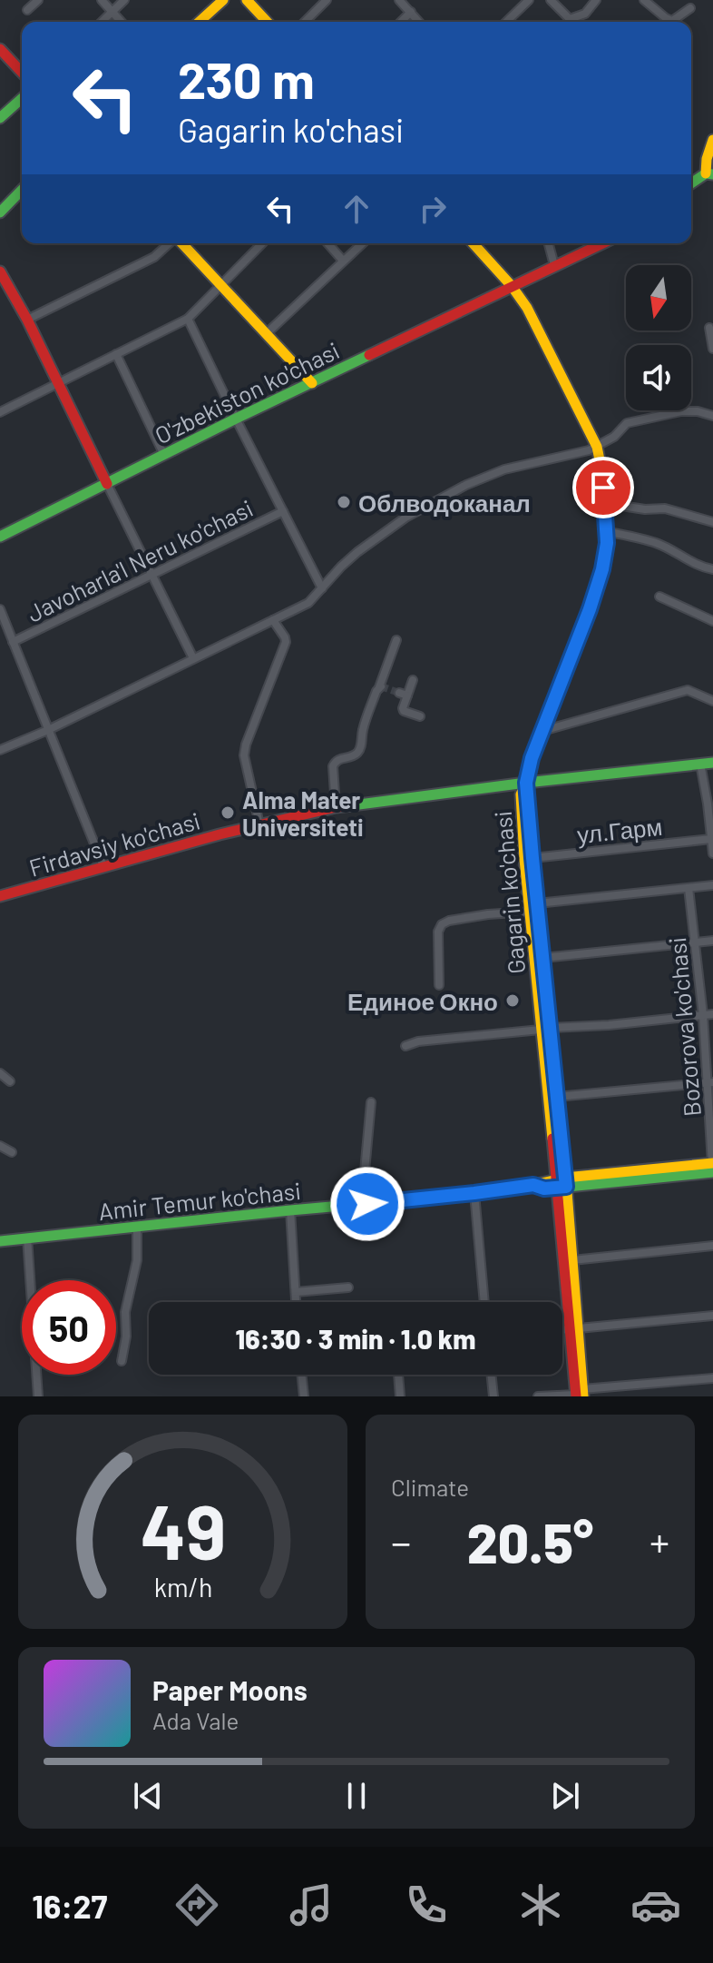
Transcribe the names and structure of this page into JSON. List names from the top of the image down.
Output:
{
  "streets": {
    "main road": [
      "O'zbekiston ko'chasi",
      "Firdavsiy ko'chasi",
      "Gagarin ko'chasi",
      "Amir Temur ko'chasi"
    ],
    "street": ["Javoharla'l Neru ko'chasi", "ул.Гарм", "Bozorova ko'chasi"]
  },
  "crossings": [
    ["ул.Гарм", "Gagarin ko'chasi"],
    ["Firdavsiy ko'chasi", "Gagarin ko'chasi"],
    ["Gagarin ko'chasi", "Amir Temur ko'chasi"],
    ["Bozorova ko'chasi", "Amir Temur ko'chasi"]
  ],
  "places": ["Облводоканал", "Alma Mater Universiteti", "Единое Окно"],
  "north": "bottom",
  "page": {
    "turn": ["230 m", "Gagarin ko'chasi"],
    "limit": "50",
    "trip": "16:30 · 3 min · 1.0 km",
    "tile": "Climate",
    "heat": ["−", "20.5°", "+"],
    "song": ["Paper Moons", "Ada Vale"],
    "tabs": "16:27",
    "gauge": ["49", "km/h"]
  }
}
